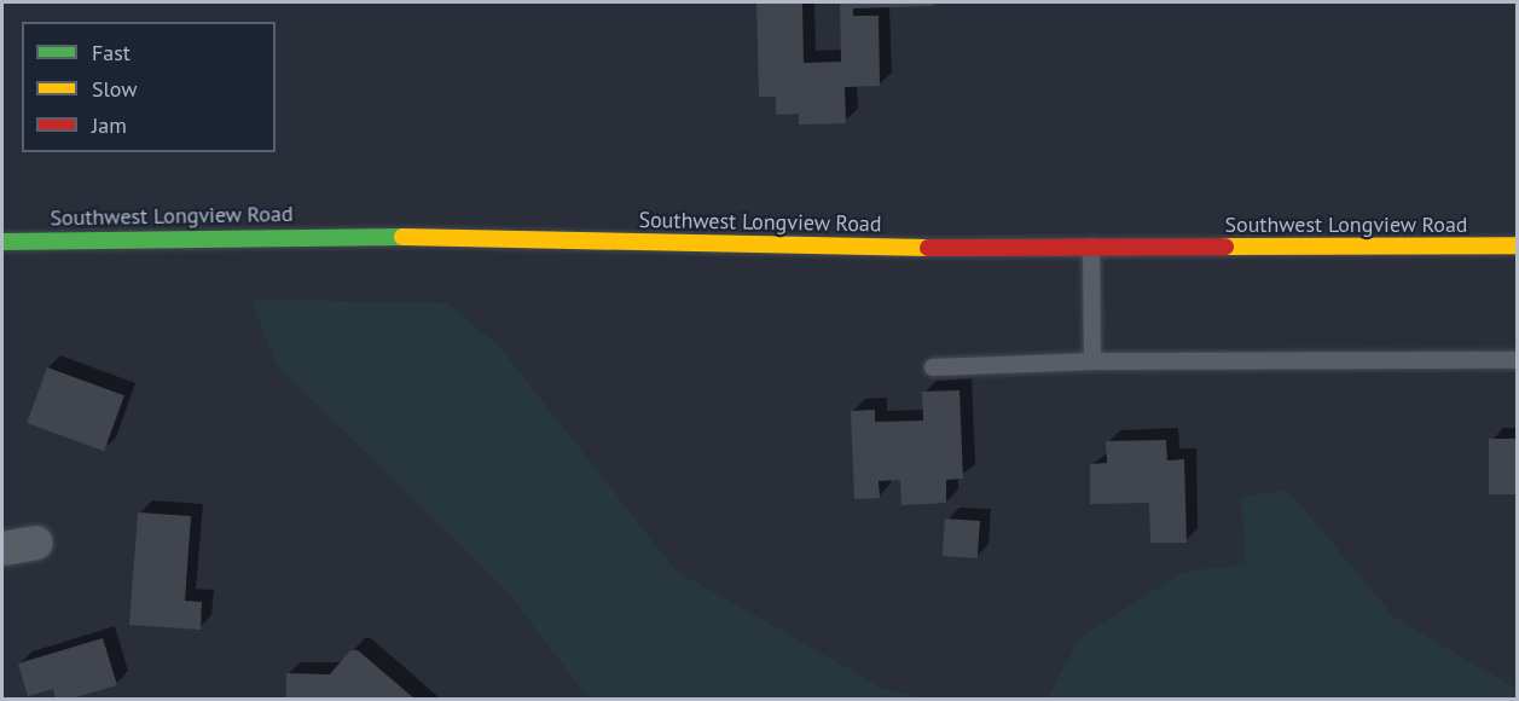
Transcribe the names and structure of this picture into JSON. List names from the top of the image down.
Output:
{
  "streets": {
    "street": ["Southwest Longview Road"]
  },
  "legend": ["Fast", "Slow", "Jam"]
}
